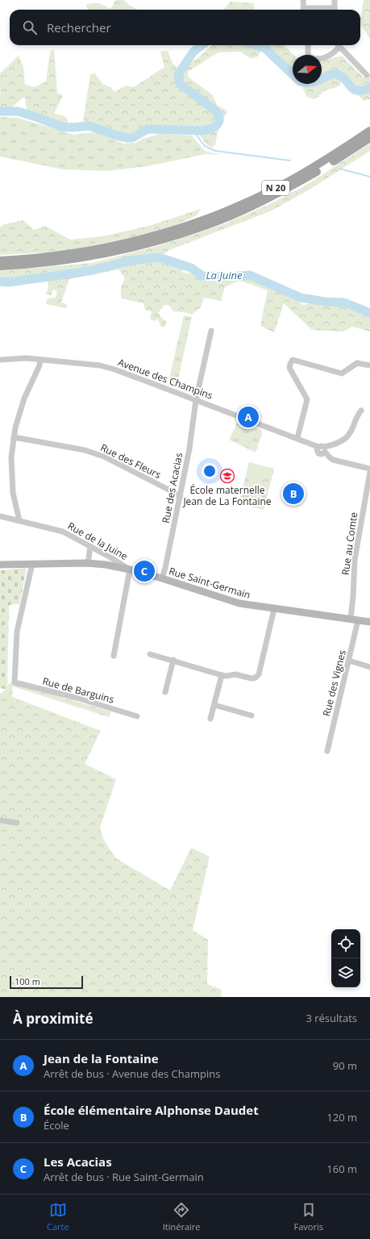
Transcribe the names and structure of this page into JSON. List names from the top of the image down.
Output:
{
  "streets": {
    "main road": ["N 20", "Rue Saint-Germain"],
    "street": [
      "Avenue des Champins",
      "Rue des Fleurs",
      "Rue des Acacias",
      "Rue de la Juine",
      "Rue au Comte",
      "Rue des Vignes",
      "Rue de Barguins"
    ]
  },
  "crossings": [
    ["Avenue des Champins", "Rue des Acacias"],
    ["Rue des Fleurs", "Rue des Acacias"],
    ["Rue des Acacias", "Rue Saint-Germain"],
    ["Rue de la Juine", "Rue Saint-Germain"],
    ["Rue au Comte", "Rue Saint-Germain"],
    ["Rue au Comte", "Rue des Vignes"],
    ["Rue Saint-Germain", "Rue des Vignes"],
    ["Rue Saint-Germain", "Rue de Barguins"]
  ],
  "water": ["La Juine"],
  "places": {
    "school or university": ["École maternelle Jean de La Fontaine"]
  },
  "scale_bar": "100 m",
  "north": "right",
  "page": {
    "search": "Rechercher",
    "pins": ["A", "B", "C"],
    "scale": "100 m",
    "heading": ["À proximité", "3 résultats"],
    "list": [
      {
        "mark": "A",
        "name": "Jean de la Fontaine",
        "note": "Arrêt de bus · Avenue des Champins",
        "value": "90 m"
      },
      {
        "mark": "B",
        "name": "École élémentaire Alphonse Daudet",
        "note": "École",
        "value": "120 m"
      },
      {
        "mark": "C",
        "name": "Les Acacias",
        "note": "Arrêt de bus · Rue Saint-Germain",
        "value": "160 m"
      }
    ],
    "nav": ["Carte", "Itinéraire", "Favoris"]
  }
}
